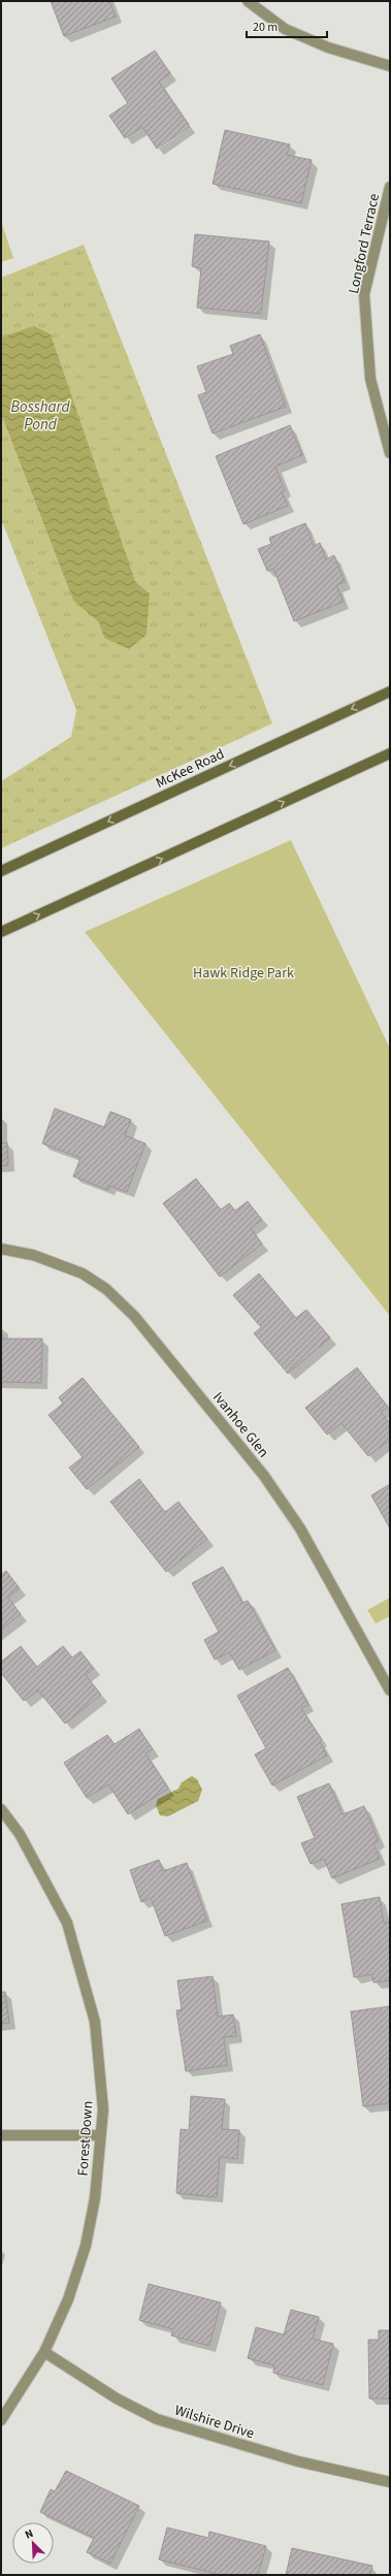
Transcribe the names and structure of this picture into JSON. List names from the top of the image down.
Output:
{
  "streets": {
    "main road": ["McKee Road"],
    "street": [
      "Longford Terrace",
      "Ivanhoe Glen",
      "Forest Down",
      "Wilshire Drive"
    ]
  },
  "crossings": [
    ["Forest Down", "Wilshire Drive"]
  ],
  "water": ["Bosshard Pond"],
  "parks": ["Hawk Ridge Park"],
  "scale_bar": "20 m",
  "north": "top left"
}
